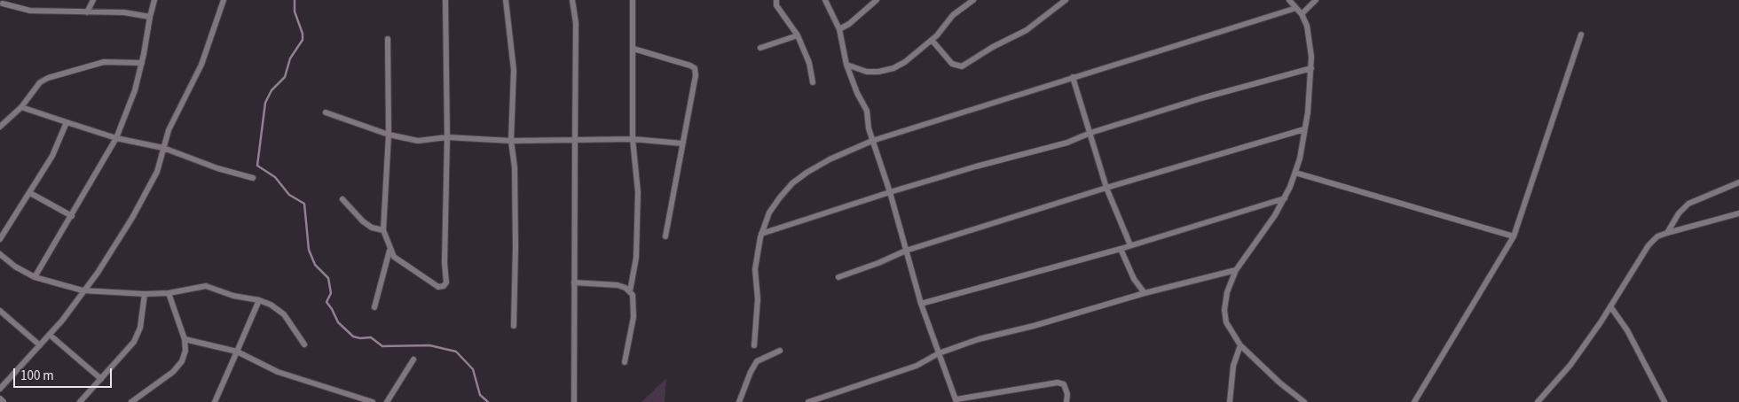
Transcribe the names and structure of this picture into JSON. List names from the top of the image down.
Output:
{
  "scale_bar": "100 m"
}
